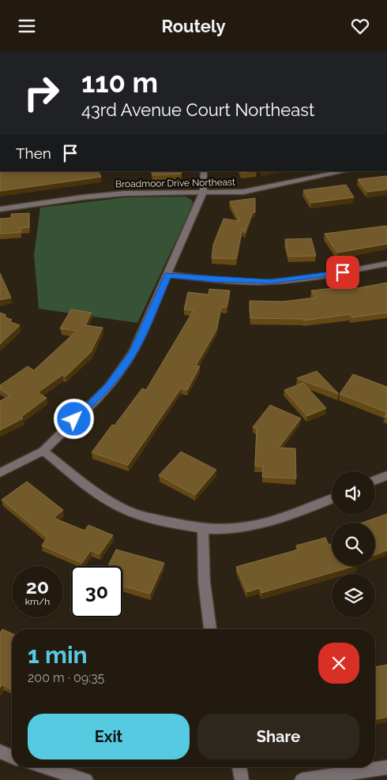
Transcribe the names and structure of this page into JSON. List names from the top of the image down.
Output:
{
  "streets": {
    "street": ["Broadmoor Drive Northeast"]
  },
  "page": {
    "header": "Routely",
    "turn": ["110 m", "43rd Avenue Court Northeast"],
    "then": "Then",
    "speed": "20 km/h",
    "limit": "30",
    "heading": ["1 min", "200 m · 09:35"],
    "buttons": ["Exit", "Share"]
  }
}
